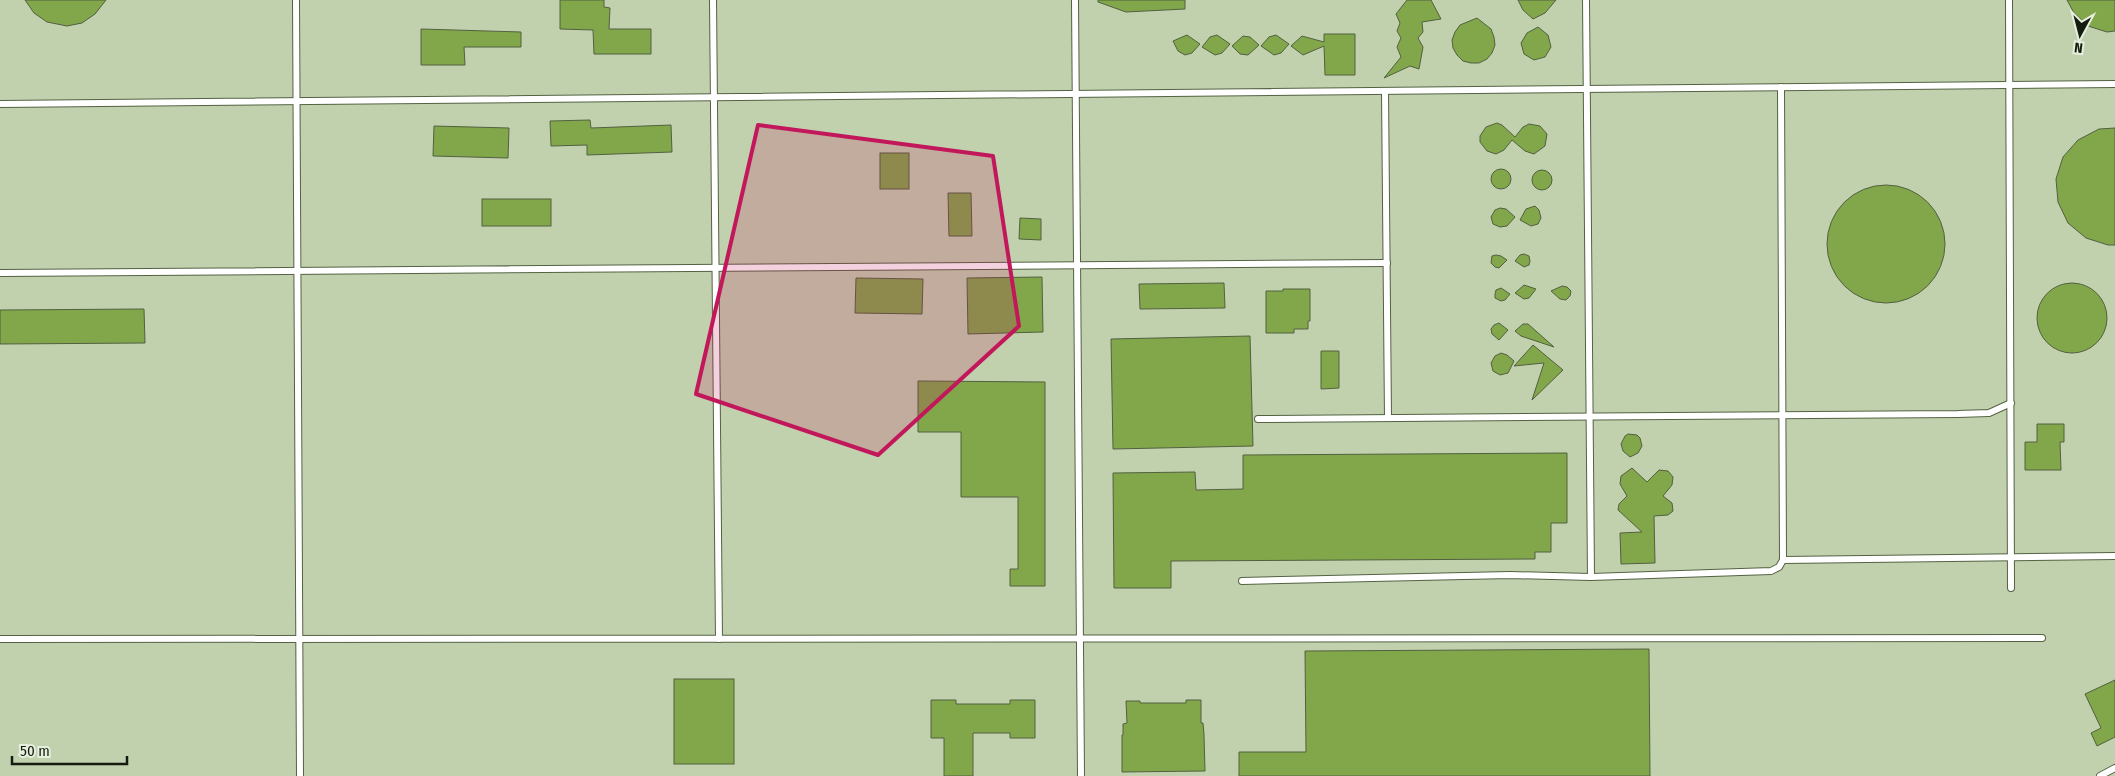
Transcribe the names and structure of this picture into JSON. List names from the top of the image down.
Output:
{
  "scale_bar": "50 m",
  "north": "bottom"
}
